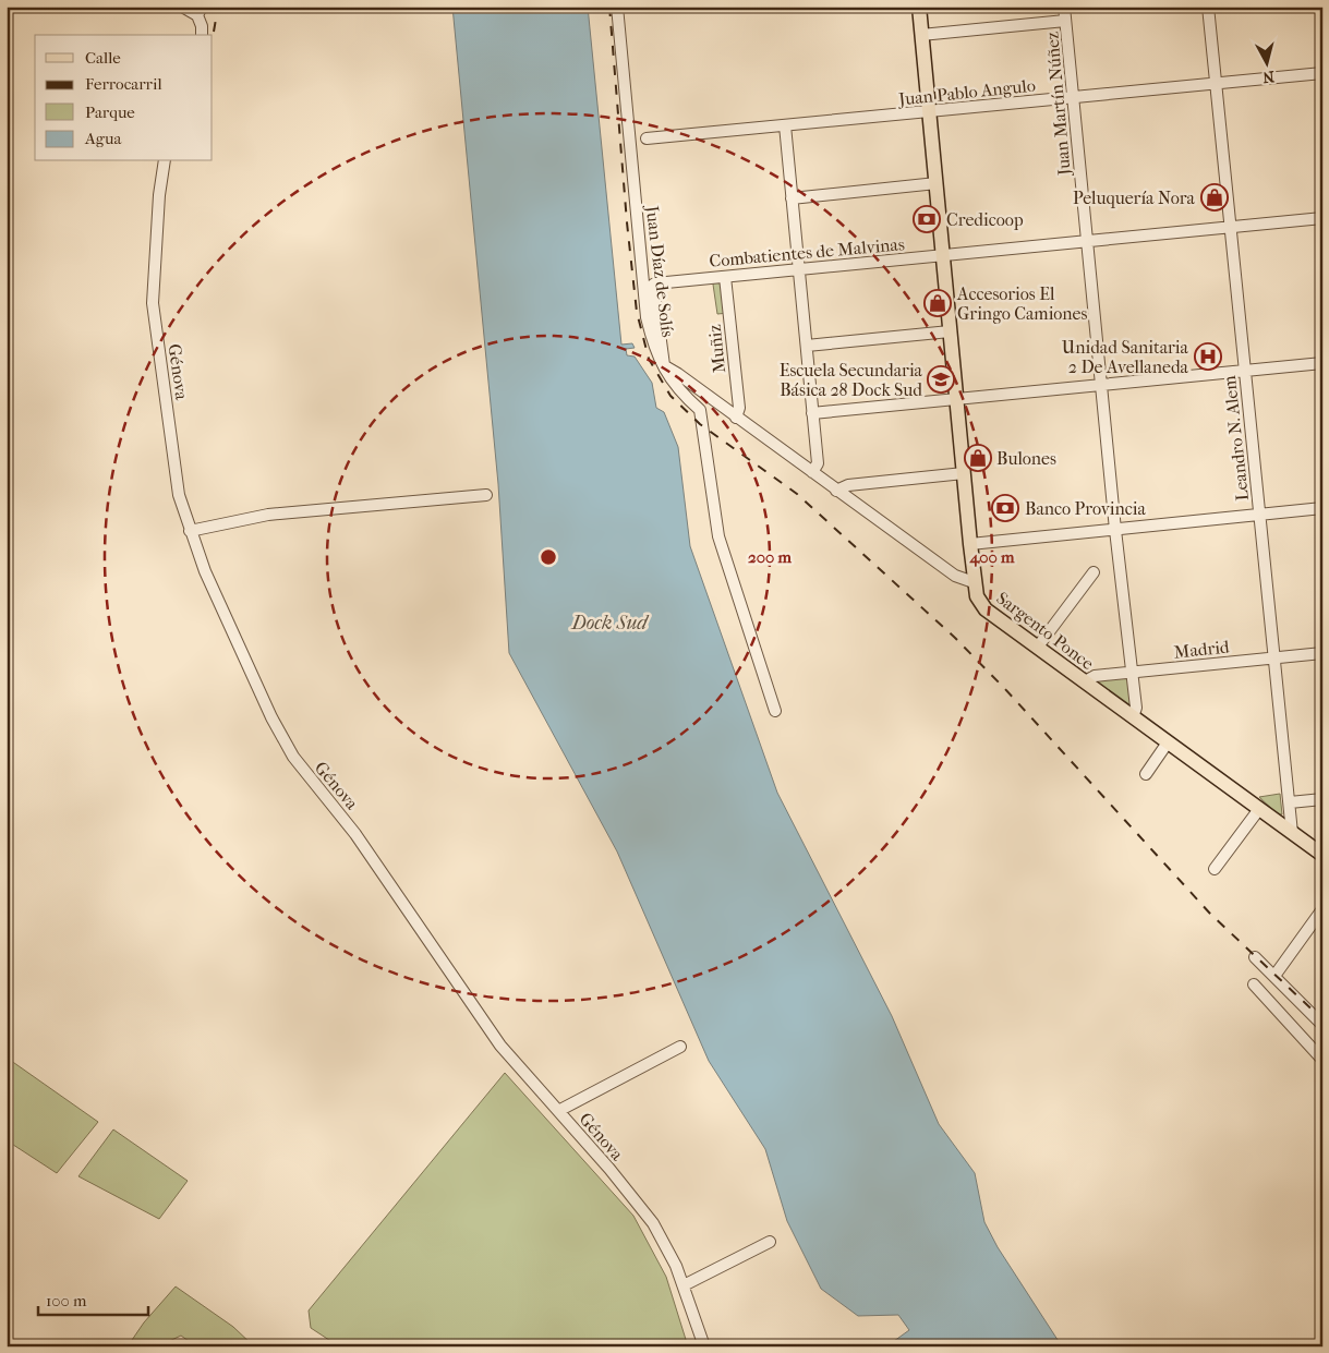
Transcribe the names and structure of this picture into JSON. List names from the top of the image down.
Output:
{
  "streets": {
    "main road": ["Sargento Ponce"],
    "street": [
      "Juan Pablo Angulo",
      "Juan Martín Núñez",
      "Combatientes de Malvinas",
      "Juan Díaz de Solís",
      "Muñiz",
      "Génova",
      "Leandro N. Alem",
      "Madrid"
    ]
  },
  "crossings": [
    ["Juan Pablo Angulo", "Juan Martín Núñez"],
    ["Juan Pablo Angulo", "Leandro N. Alem"],
    ["Juan Pablo Angulo", "Sargento Ponce"],
    ["Juan Martín Núñez", "Combatientes de Malvinas"],
    ["Juan Martín Núñez", "Sargento Ponce"],
    ["Juan Martín Núñez", "Madrid"],
    ["Combatientes de Malvinas", "Juan Díaz de Solís"],
    ["Combatientes de Malvinas", "Muñiz"],
    ["Combatientes de Malvinas", "Leandro N. Alem"],
    ["Combatientes de Malvinas", "Sargento Ponce"],
    ["Leandro N. Alem", "Sargento Ponce"],
    ["Leandro N. Alem", "Madrid"],
    ["Sargento Ponce", "Madrid"]
  ],
  "water": ["Dock Sud"],
  "places": {
    "shop": ["Peluquería Nora", "Accesorios El Gringo Camiones", "Bulones"],
    "bank": ["Credicoop", "Banco Provincia"],
    "hospital": ["Unidad Sanitaria 2 De Avellaneda"],
    "school or university": ["Escuela Secundaria Básica 28 Dock Sud"]
  },
  "legend": [
    "Calle",
    "Ferrocarril",
    "Parque",
    "Agua"
  ],
  "scale_bar": "100 m",
  "north": "bottom",
  "rings": ["200 m", "400 m"]
}
